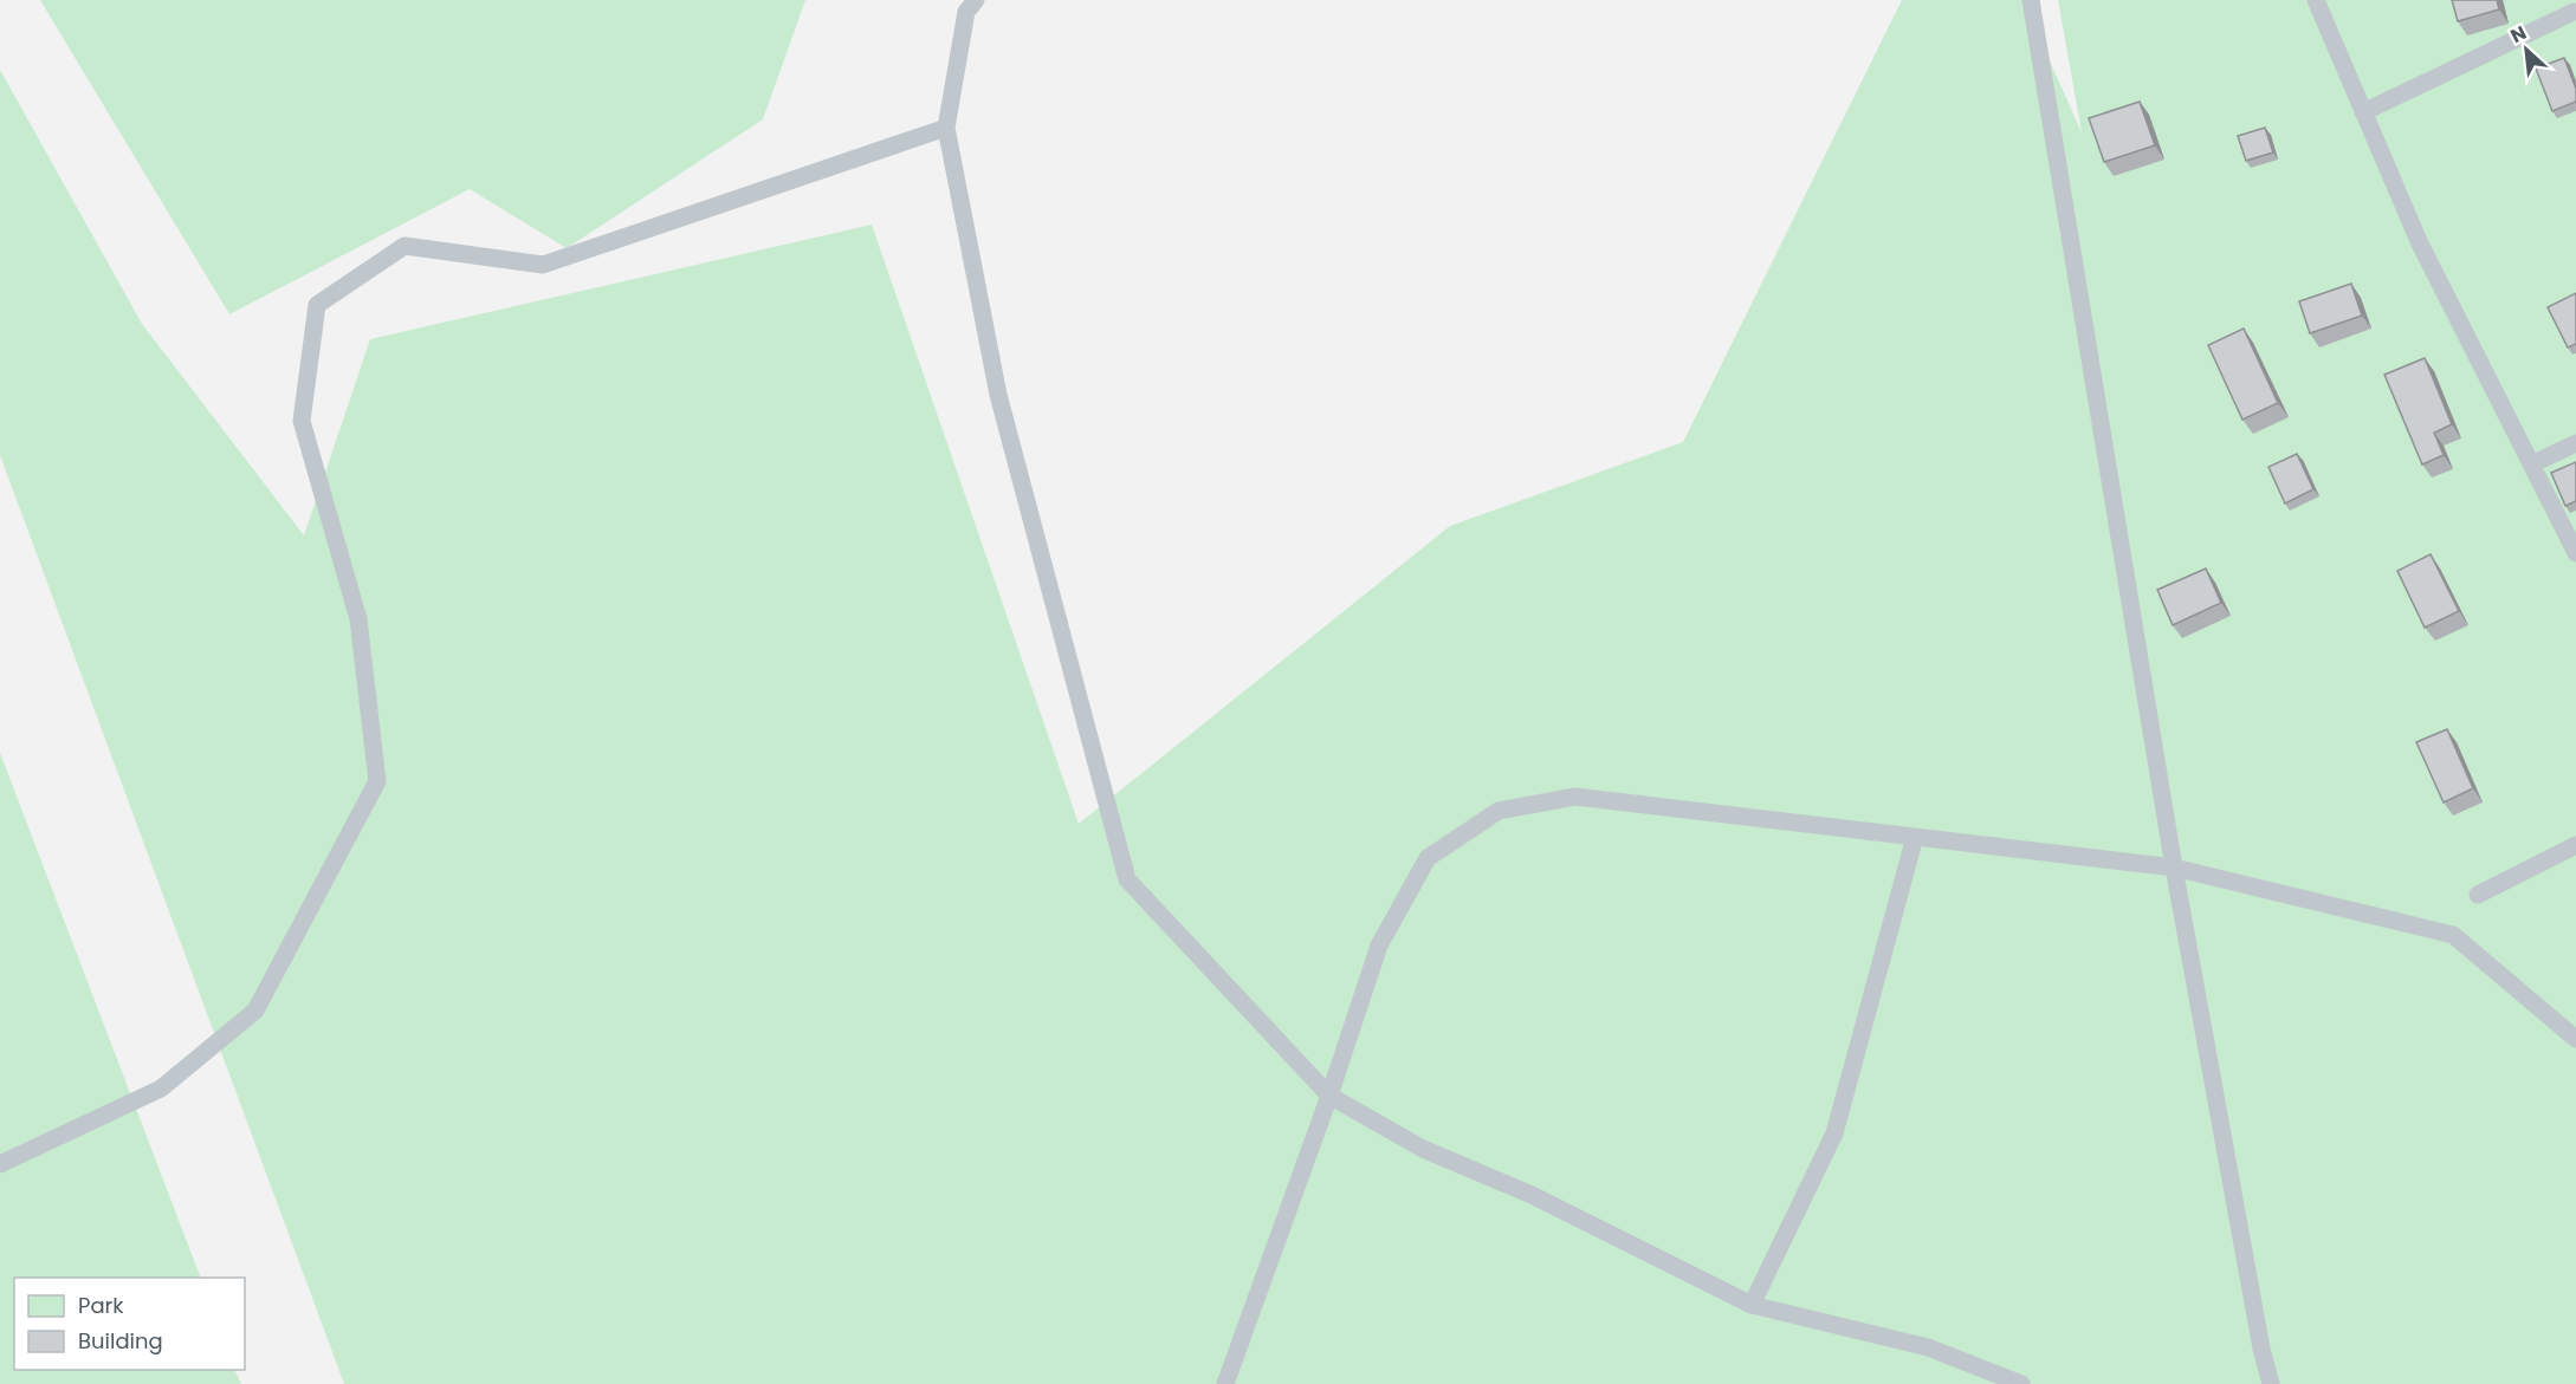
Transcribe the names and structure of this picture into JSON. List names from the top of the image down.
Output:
{
  "legend": ["Park", "Building"],
  "north": "top left"
}
